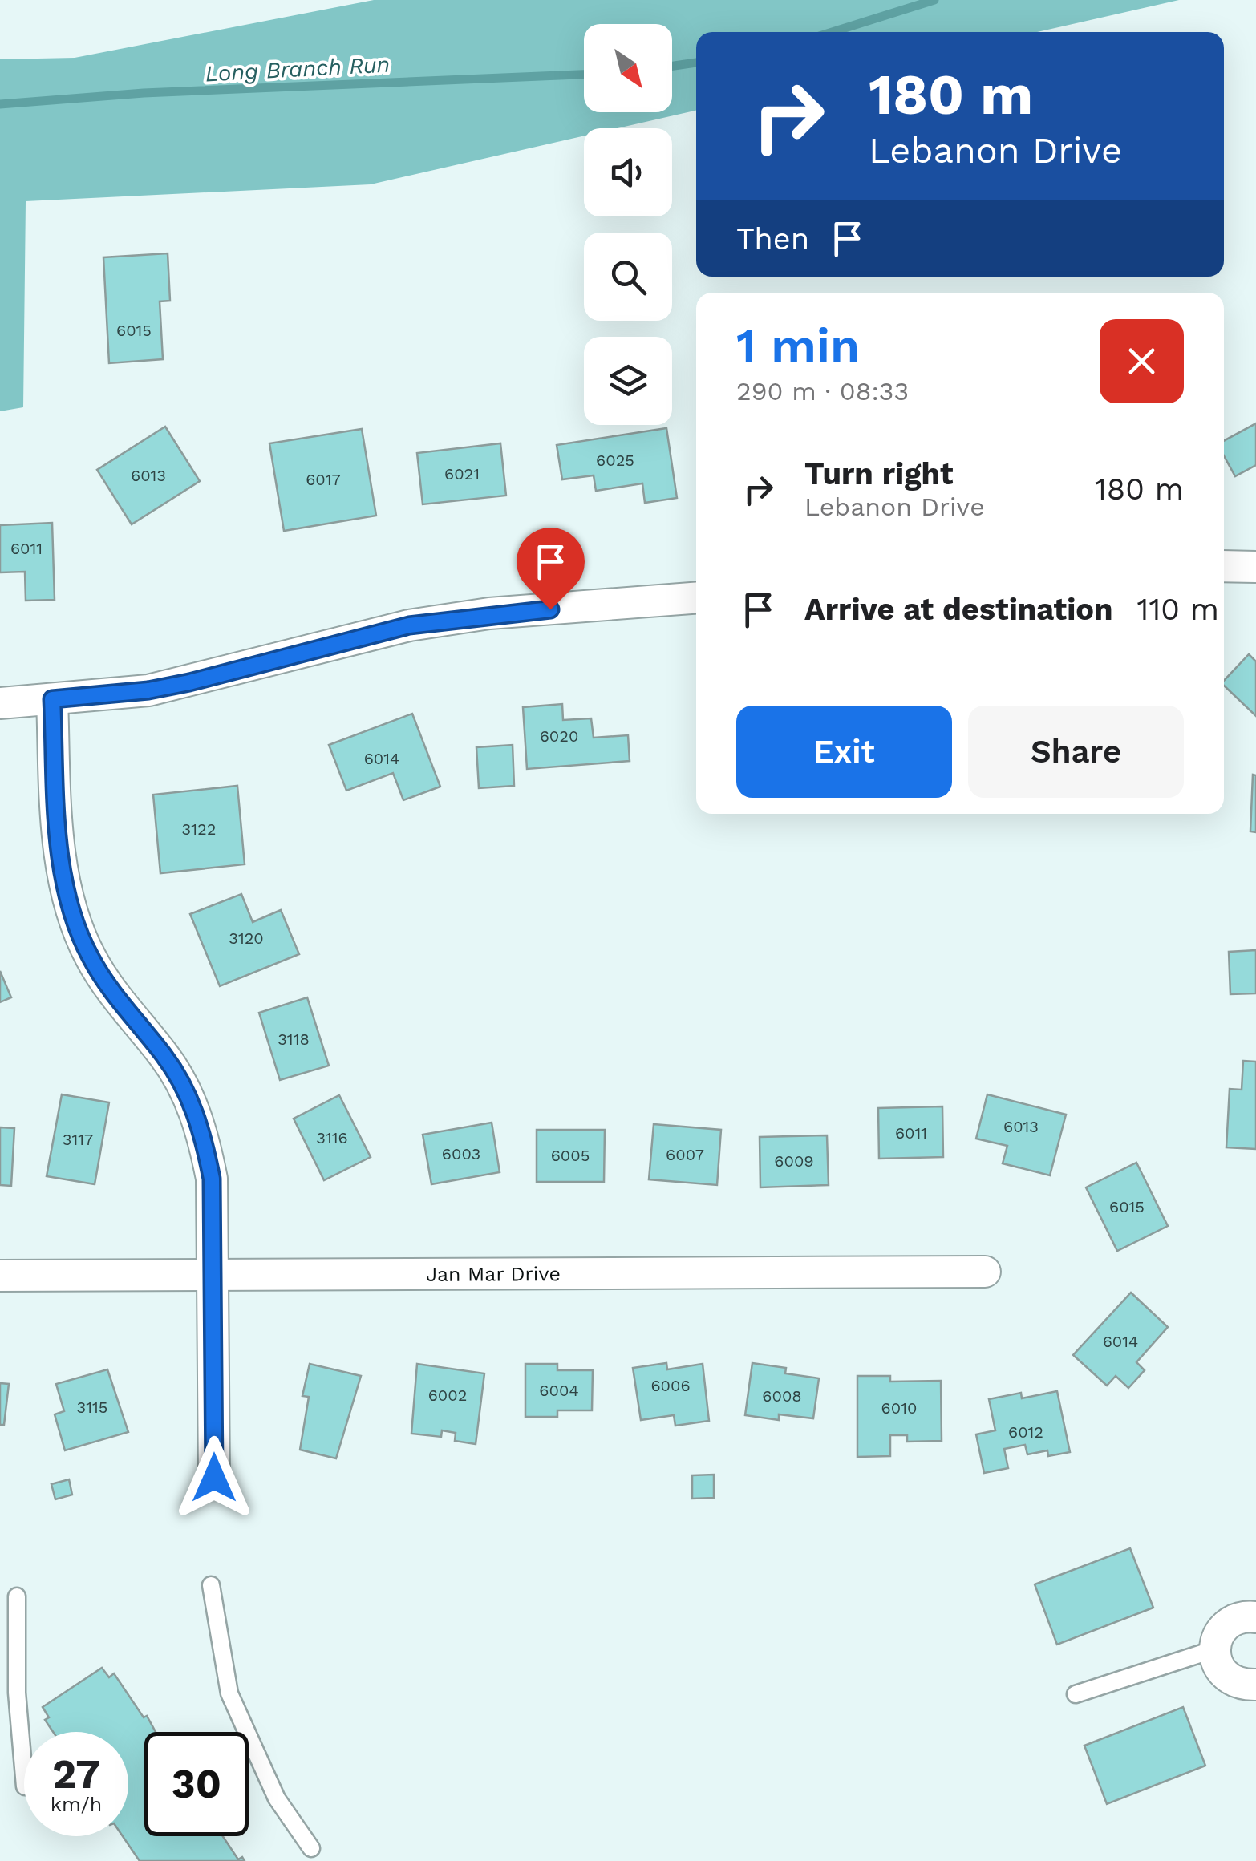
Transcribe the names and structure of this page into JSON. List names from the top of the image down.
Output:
{
  "streets": {
    "street": ["Jan Mar Drive"]
  },
  "water": ["Long Branch Run"],
  "house_numbers": [
    "6015",
    "6025",
    "6021",
    "6013",
    "6017",
    "6011",
    "6020",
    "6014",
    "3122",
    "3120",
    "3118",
    "6013",
    "6011",
    "3116",
    "3117",
    "6003",
    "6007",
    "6005",
    "6009",
    "6015",
    "6014",
    "6006",
    "6004",
    "6002",
    "6008",
    "3115",
    "6010",
    "6012"
  ],
  "north": "bottom right",
  "page": {
    "turn": ["180 m", "Lebanon Drive"],
    "then": "Then",
    "heading": ["1 min", "290 m · 08:33"],
    "list": [
      {
        "name": "Turn right",
        "note": "Lebanon Drive",
        "value": "180 m"
      },
      {
        "name": "Arrive at destination",
        "value": "110 m"
      }
    ],
    "buttons": ["Exit", "Share"],
    "speed": "27 km/h",
    "limit": "30"
  }
}
